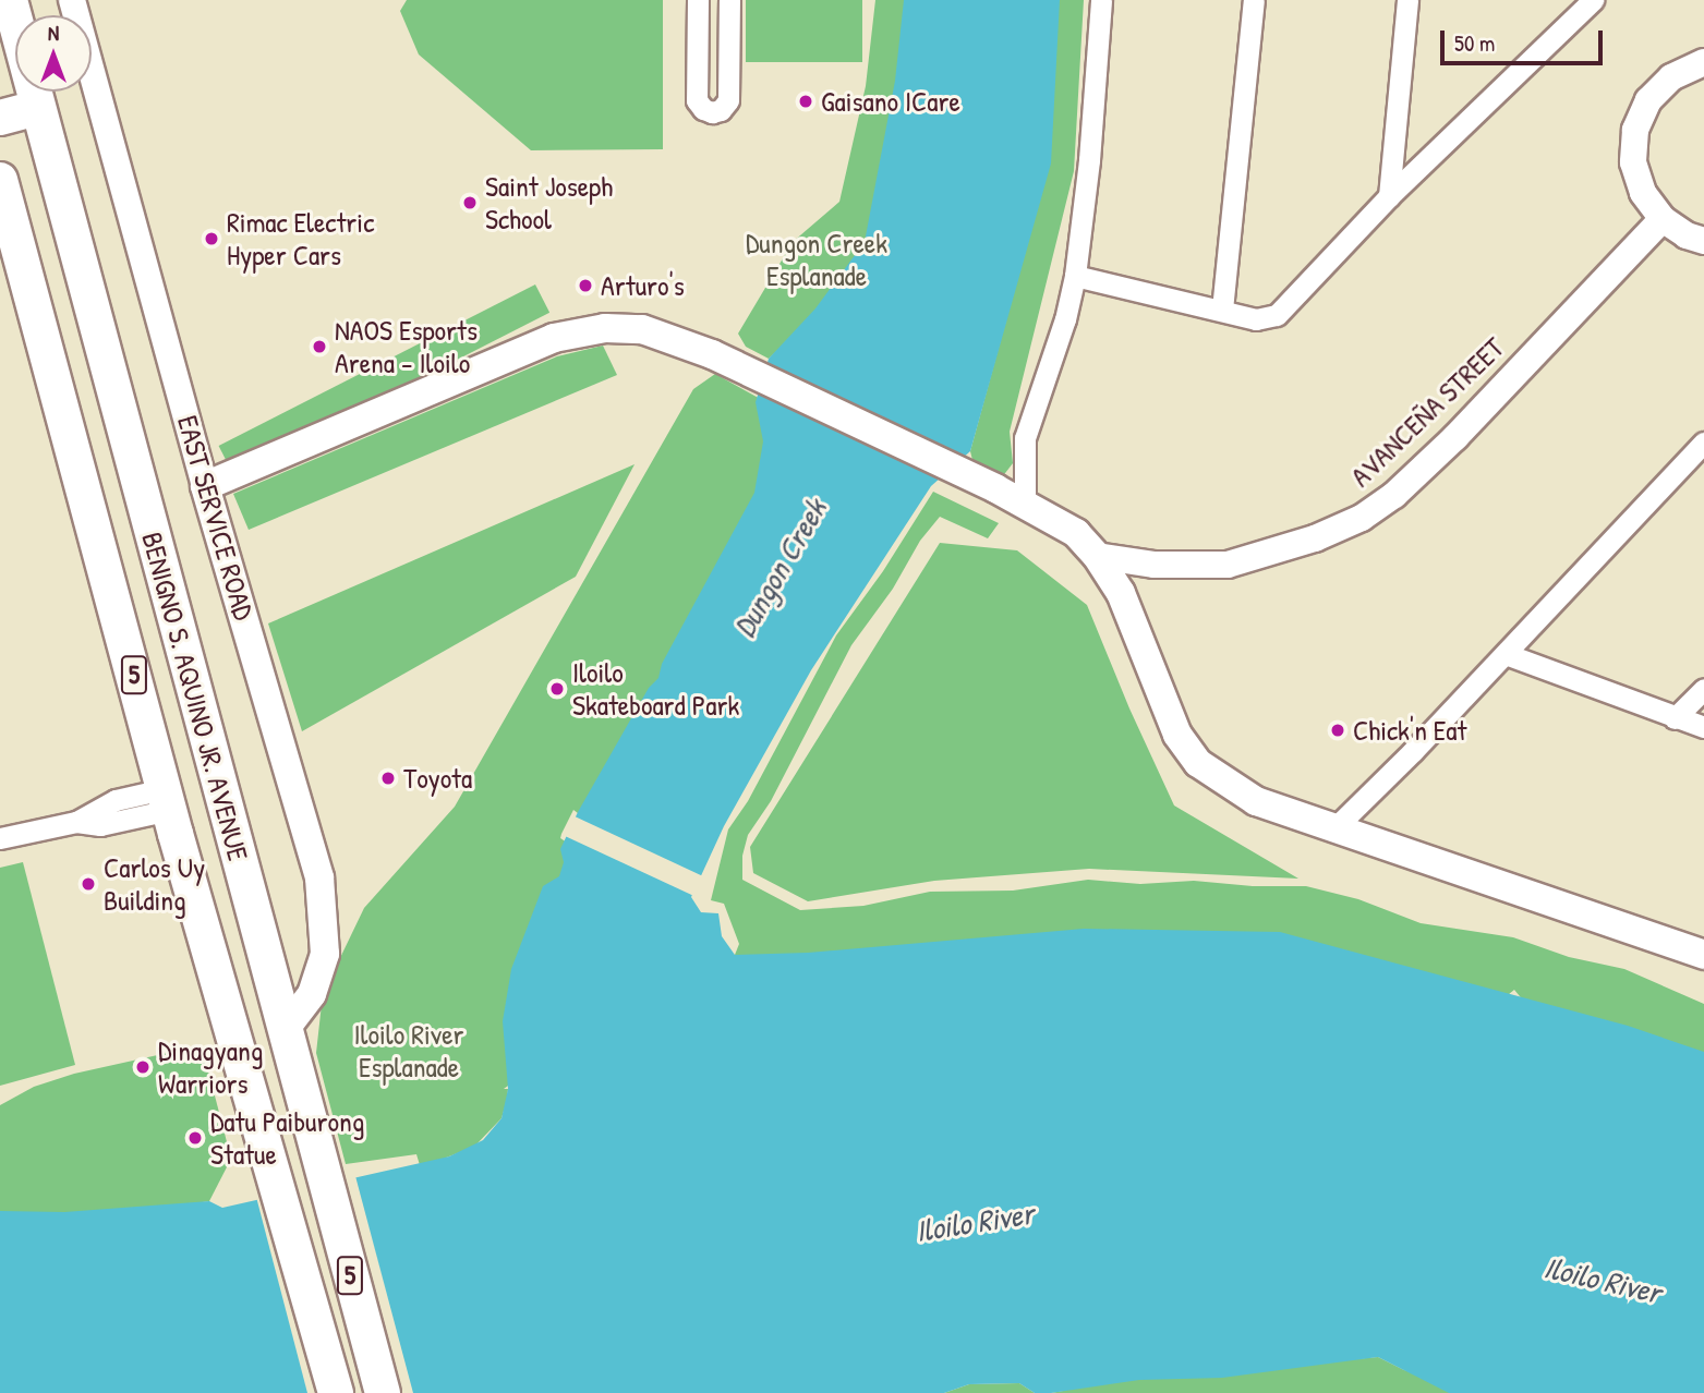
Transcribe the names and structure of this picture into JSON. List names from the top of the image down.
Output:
{
  "streets": {
    "highway": ["5", "BENIGNO S. AQUINO JR. AVENUE"],
    "main road": ["EAST SERVICE ROAD"],
    "street": ["AVANCEÑA STREET"]
  },
  "crossings": [
    ["EAST SERVICE ROAD", "BENIGNO S. AQUINO JR. AVENUE"]
  ],
  "water": ["Dungon Creek", "Iloilo River"],
  "parks": ["Dungon Creek Esplanade", "Iloilo River Esplanade"],
  "places": [
    "Gaisano ICare",
    "Saint Joseph School",
    "Rimac Electric Hyper Cars",
    "Arturo's",
    "NAOS Esports Arena - Iloilo",
    "Iloilo Skateboard Park",
    "Chick'n Eat",
    "Toyota",
    "Carlos Uy Building",
    "Dinagyang Warriors",
    "Datu Paiburong Statue"
  ],
  "scale_bar": "50 m",
  "north": "top"
}
